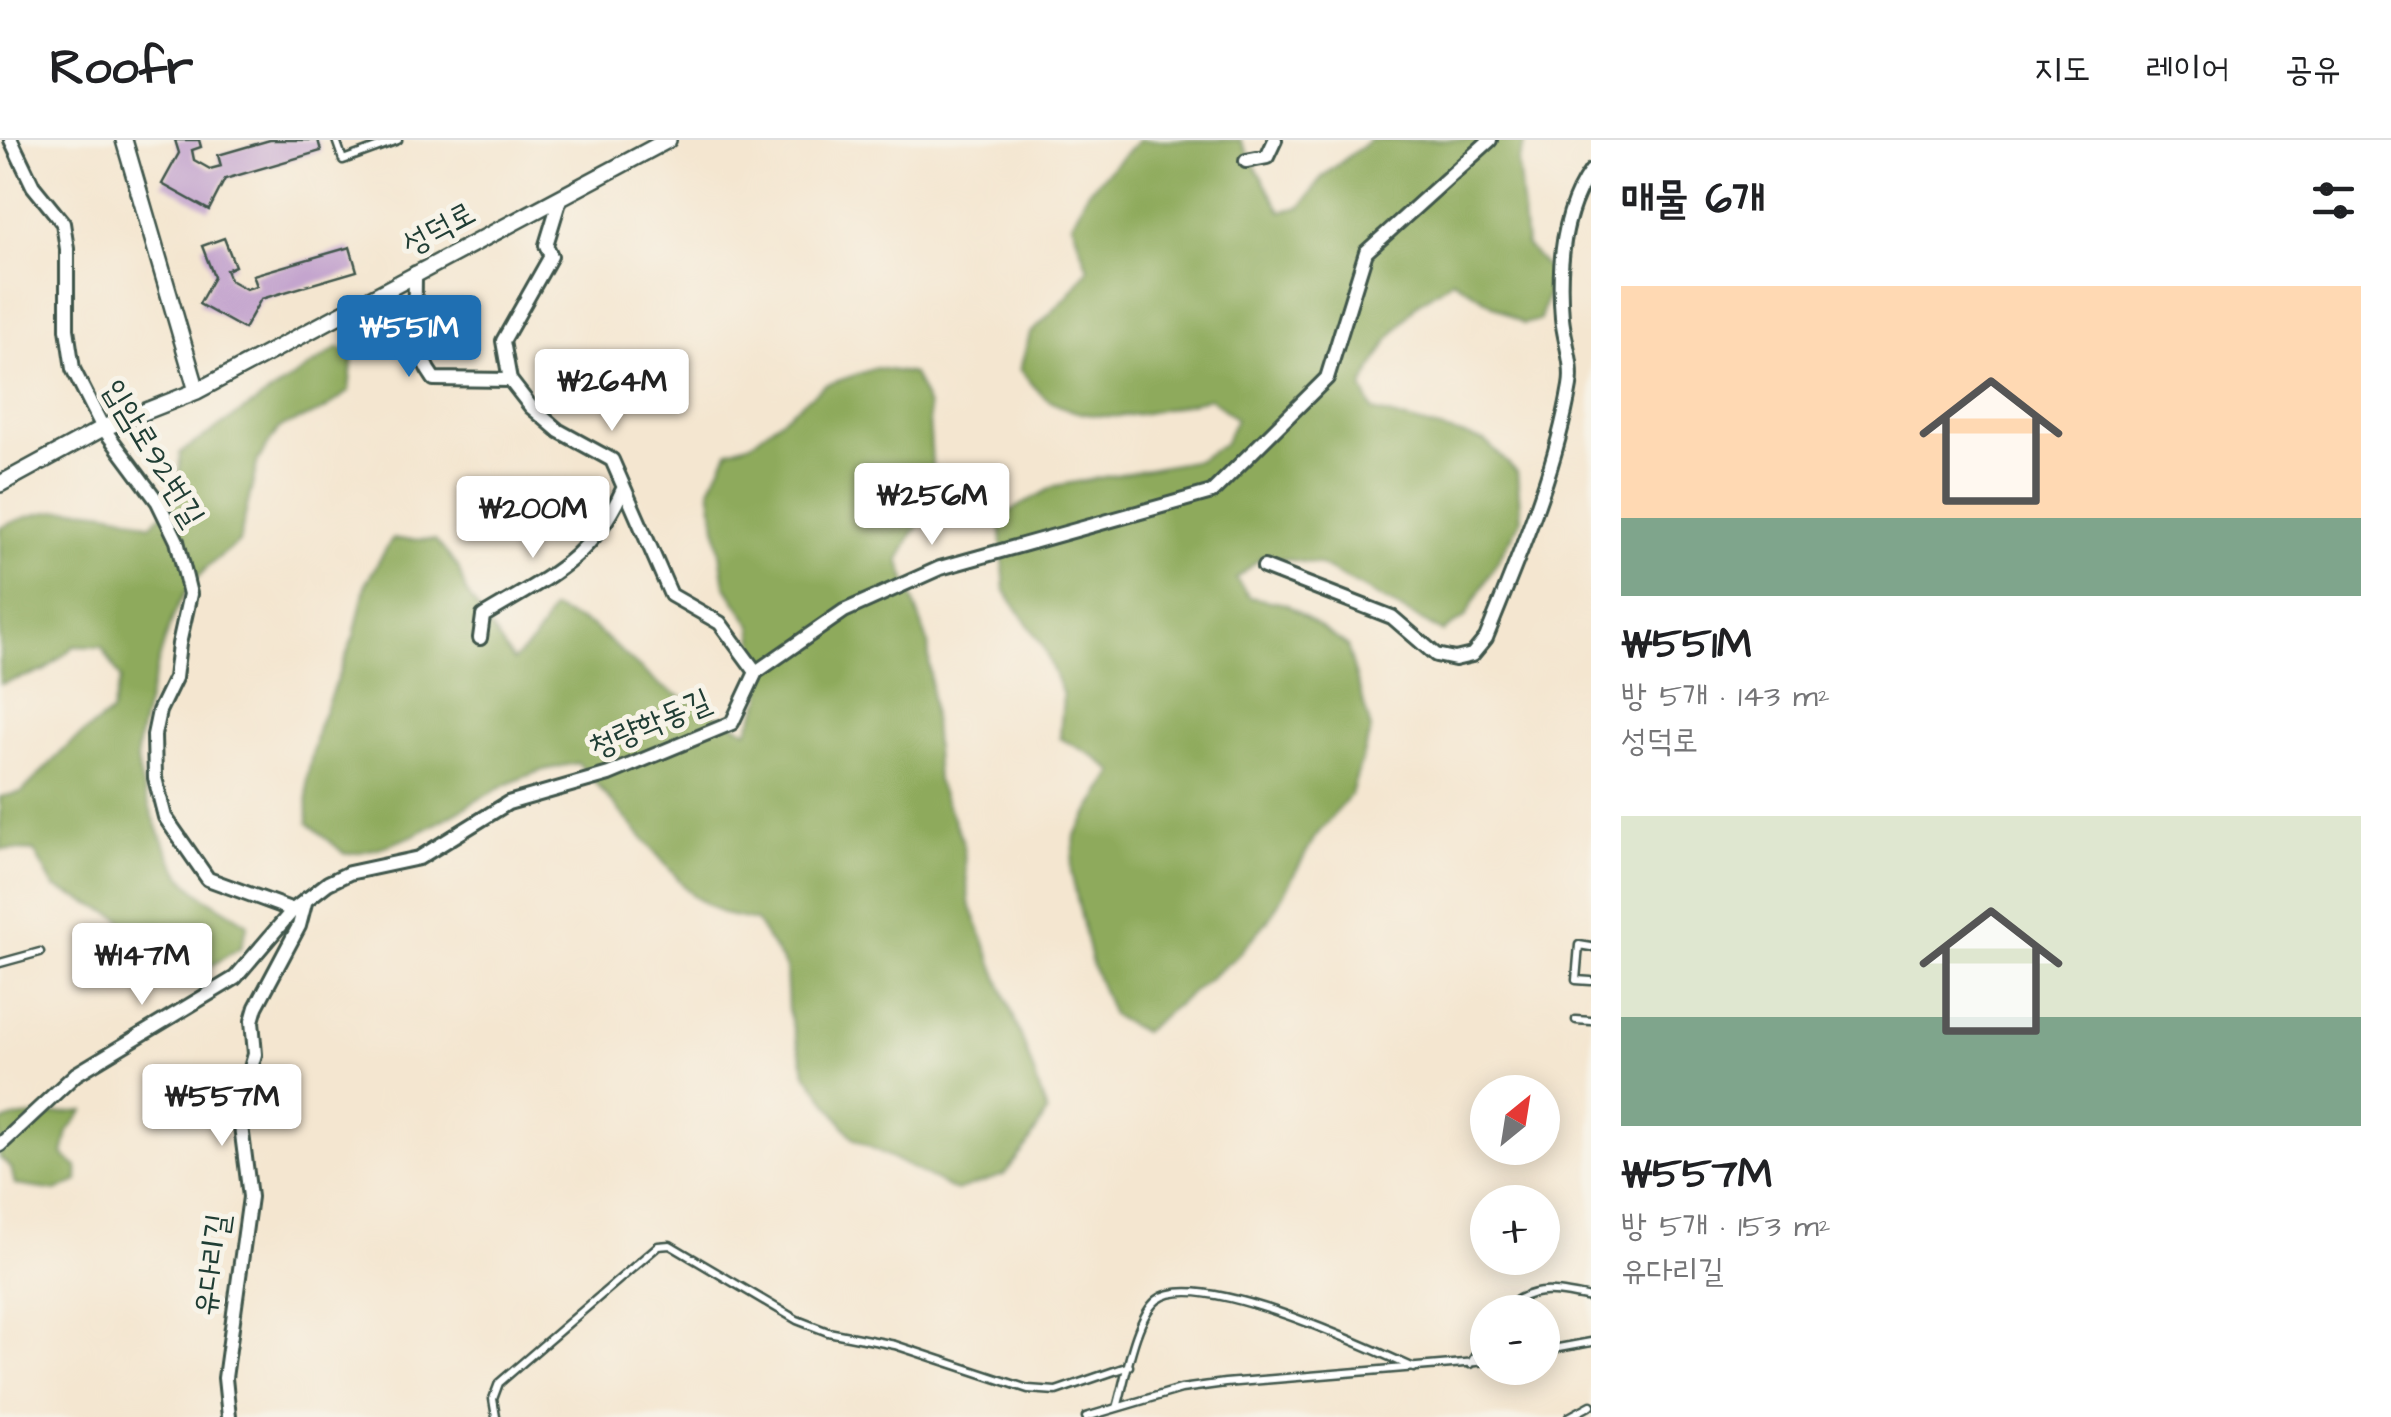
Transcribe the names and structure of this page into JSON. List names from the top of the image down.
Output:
{
  "streets": {
    "street": [
      "성덕로",
      "입암로92번길",
      "청량학동길",
      "유다리길"
    ]
  },
  "crossings": [
    ["성덕로", "입암로92번길"],
    ["입암로92번길", "청량학동길"],
    ["청량학동길", "유다리길"]
  ],
  "north": "top right",
  "page": {
    "header": "Roofr",
    "nav": ["지도", "레이어", "공유"],
    "heading": "매물 6개",
    "list": [
      {
        "name": "₩551M",
        "note": "방 5개 · 143 m² · 성덕로"
      },
      {
        "name": "₩557M",
        "note": "방 5개 · 153 m² · 유다리길"
      }
    ],
    "price": [
      "₩551M",
      "₩264M",
      "₩256M",
      "₩200M",
      "₩147M",
      "₩557M"
    ],
    "map_buttons": ["+", "−"]
  }
}
